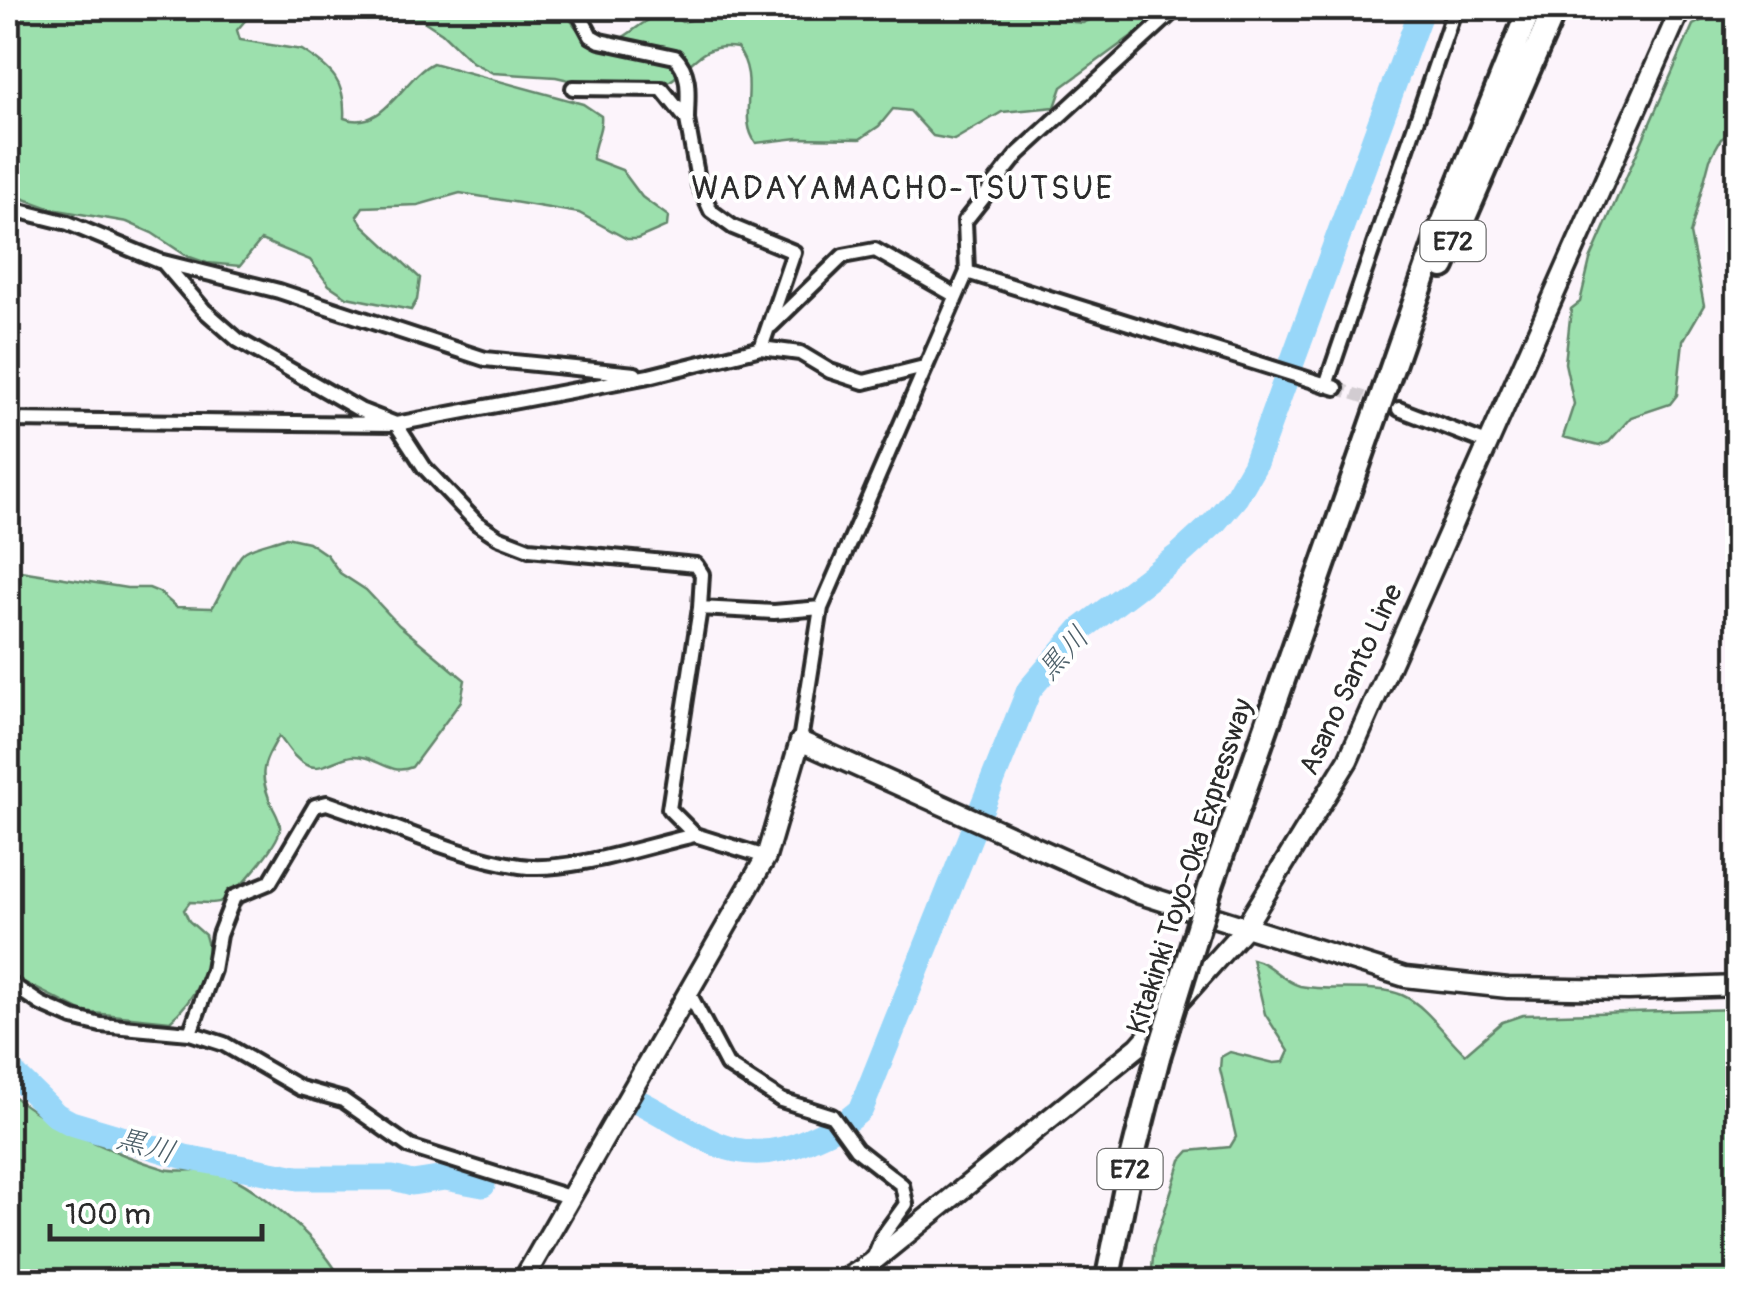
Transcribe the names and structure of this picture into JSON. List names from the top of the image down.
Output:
{
  "streets": {
    "highway": ["E72", "Kitakinki Toyo-Oka Expressway"],
    "street": ["Asano Santo Line"]
  },
  "districts": ["WADAYAMACHO-TSUTSUE"],
  "water": ["黒川"],
  "scale_bar": "100 m"
}
